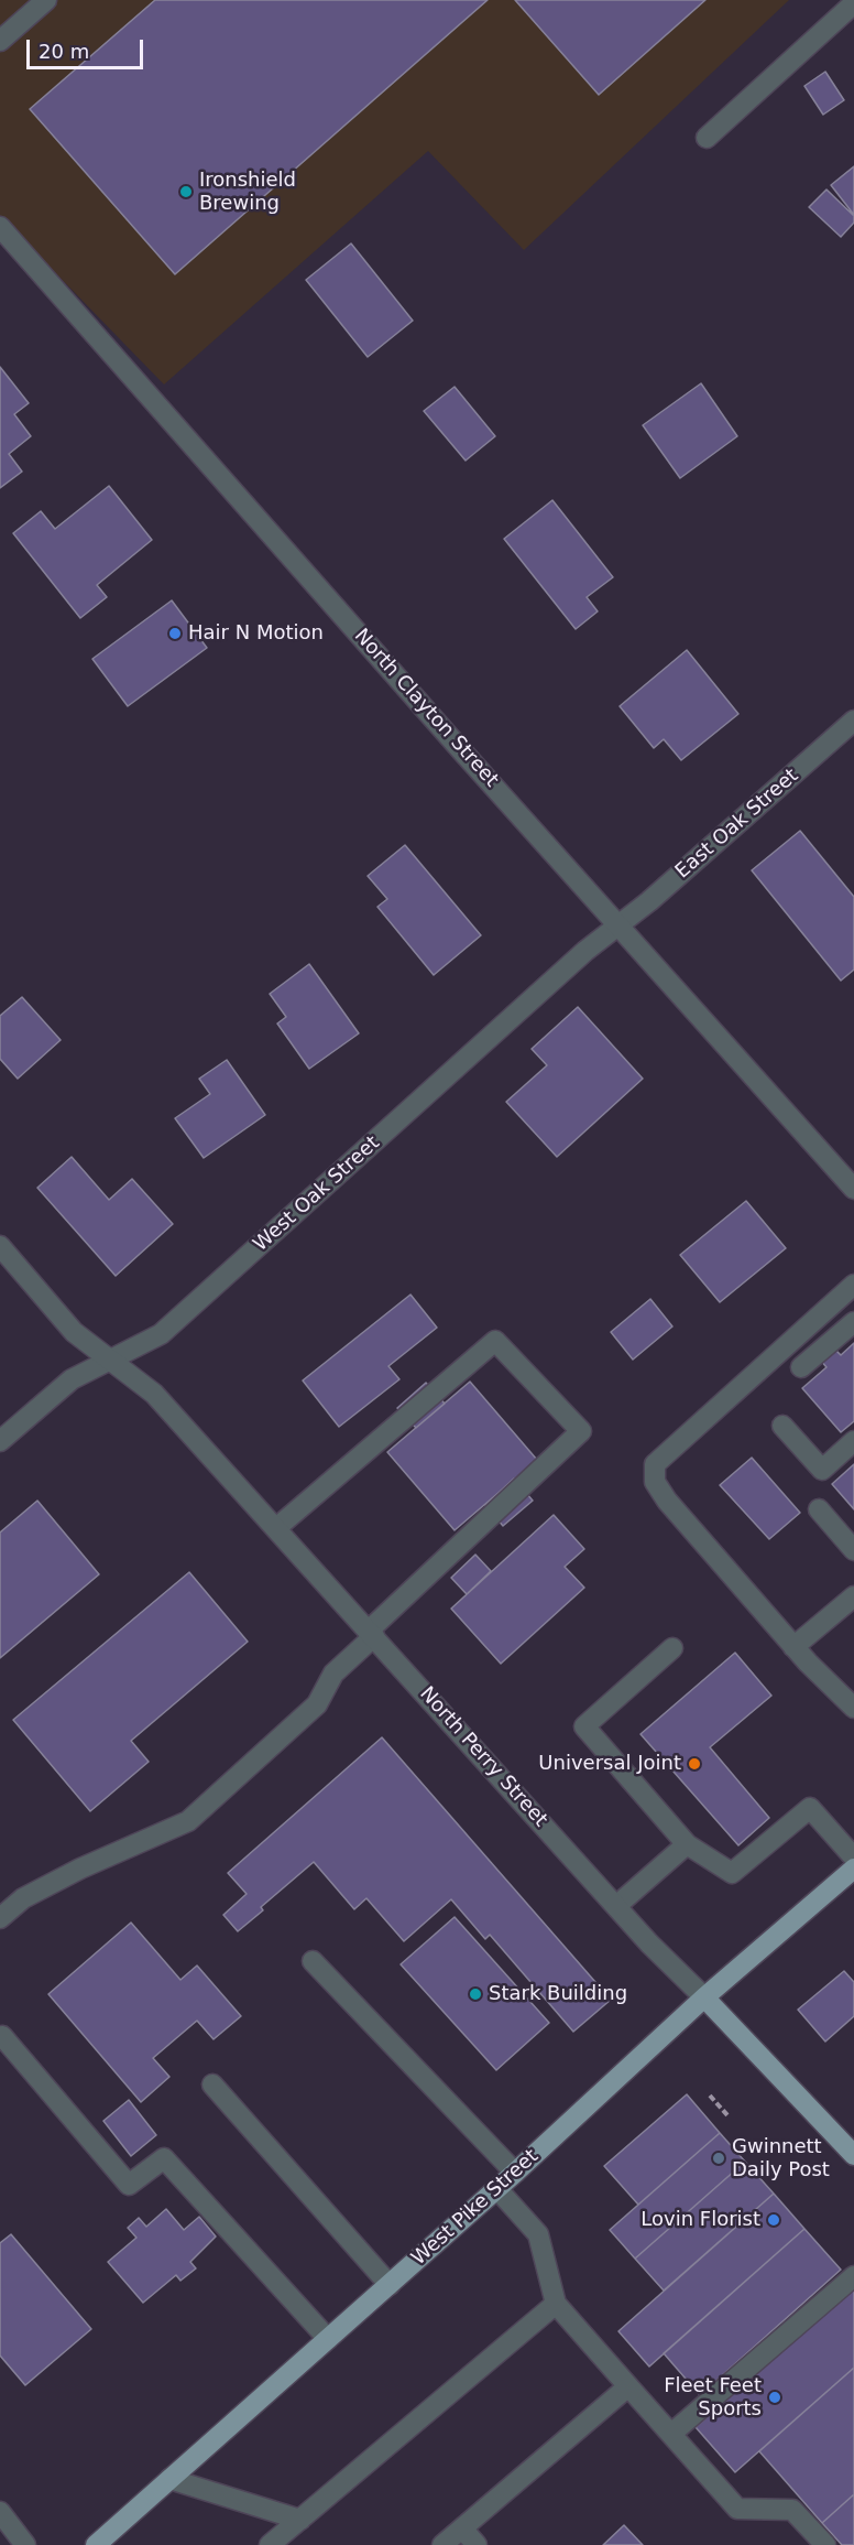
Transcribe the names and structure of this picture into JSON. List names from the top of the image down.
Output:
{
  "streets": {
    "main road": ["North Perry Street", "West Pike Street"],
    "street": ["North Clayton Street", "East Oak Street", "West Oak Street"]
  },
  "crossings": [
    ["North Clayton Street", "East Oak Street"],
    ["North Clayton Street", "West Oak Street"],
    ["East Oak Street", "West Oak Street"],
    ["West Oak Street", "North Perry Street"],
    ["North Perry Street", "West Pike Street"]
  ],
  "places": [
    "Ironshield Brewing",
    "Hair N Motion",
    "Universal Joint",
    "Stark Building",
    "Gwinnett Daily Post",
    "Lovin Florist",
    "Fleet Feet Sports"
  ],
  "scale_bar": "20 m"
}
